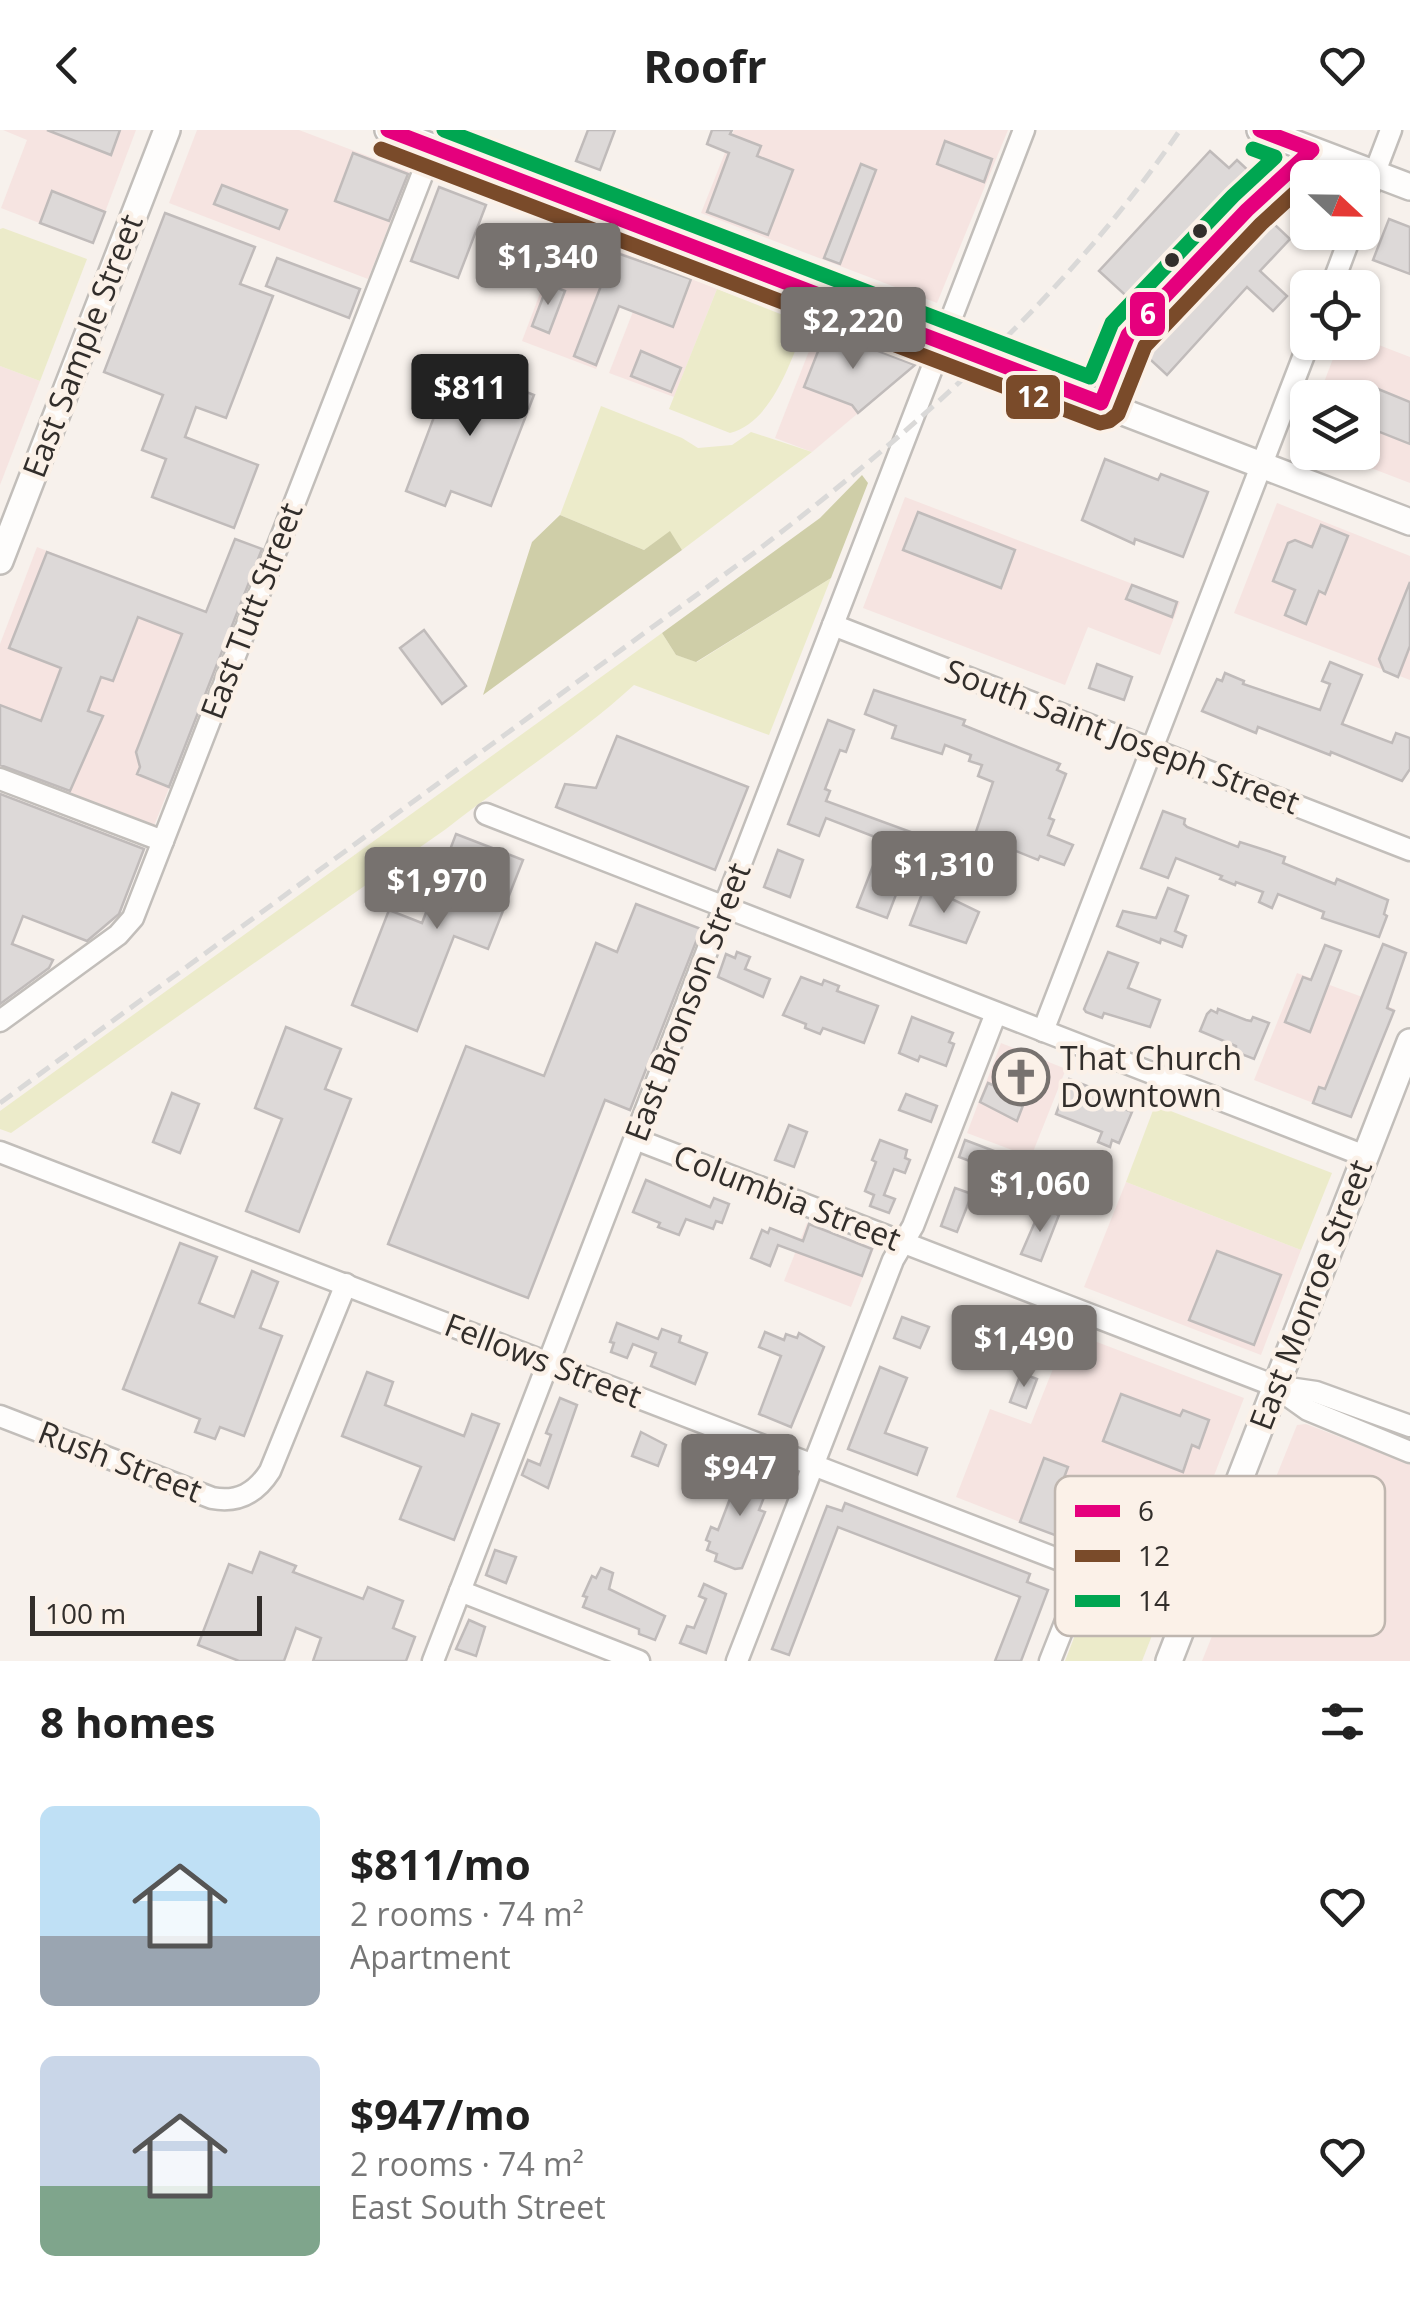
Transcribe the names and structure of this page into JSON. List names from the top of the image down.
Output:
{
  "streets": {
    "main road": ["East Sample Street", "East Monroe Street"],
    "street": [
      "East Tutt Street",
      "South Saint Joseph Street",
      "East Bronson Street",
      "Columbia Street",
      "Fellows Street",
      "Rush Street"
    ]
  },
  "crossings": [
    ["South Saint Joseph Street", "East Bronson Street"],
    ["East Bronson Street", "Columbia Street"],
    ["East Bronson Street", "Fellows Street"],
    ["Columbia Street", "East Monroe Street"],
    ["Fellows Street", "Rush Street"]
  ],
  "places": {
    "church": ["That Church Downtown"]
  },
  "lines": ["transit line 6", "transit line 14", "transit line 12"],
  "legend": ["6", "12", "14"],
  "scale_bar": "100 m",
  "north": "right",
  "page": {
    "header": "Roofr",
    "price": [
      "$1,340",
      "$2,220",
      "$811",
      "$1,310",
      "$1,970",
      "$1,060",
      "$1,490",
      "$947"
    ],
    "scale": "100 m",
    "heading": "8 homes",
    "list": [
      {
        "name": "$811/mo",
        "note": "2 rooms · 74 m² · Apartment"
      },
      {
        "name": "$947/mo",
        "note": "2 rooms · 74 m² · East South Street"
      }
    ]
  }
}
